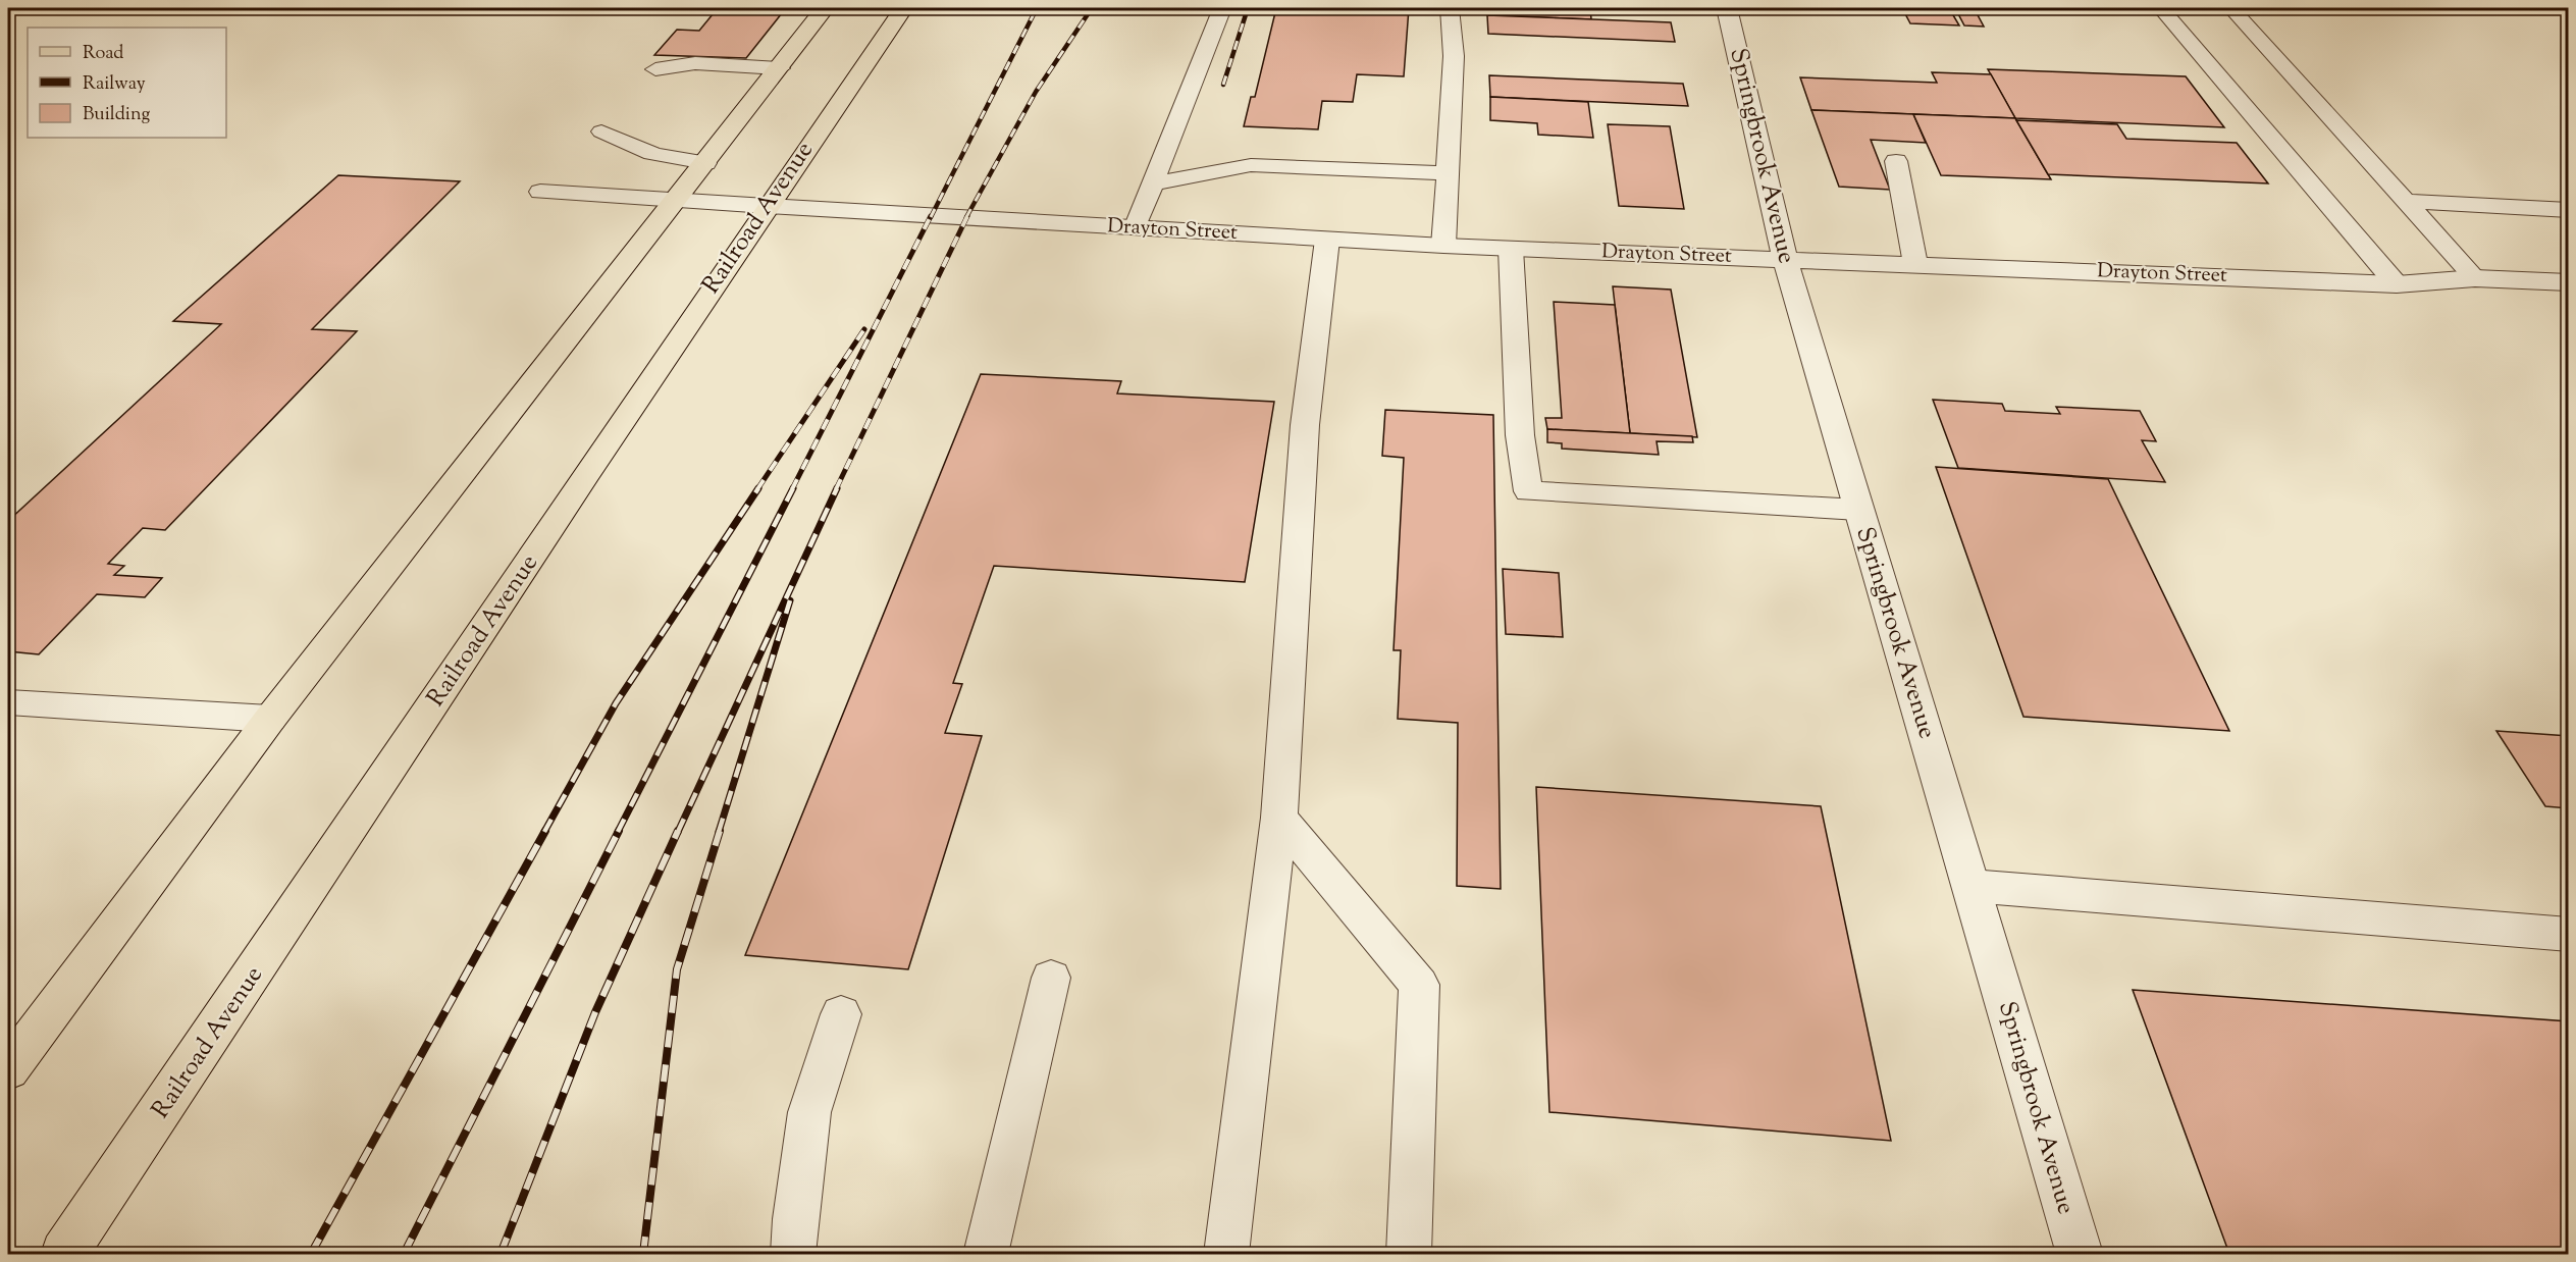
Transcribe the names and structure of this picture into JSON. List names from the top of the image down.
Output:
{
  "streets": {
    "main road": ["Railroad Avenue"],
    "street": ["Springbrook Avenue", "Drayton Street"]
  },
  "crossings": [
    ["Springbrook Avenue", "Drayton Street"],
    ["Railroad Avenue", "Drayton Street"]
  ],
  "legend": ["Road", "Railway", "Building"]
}
